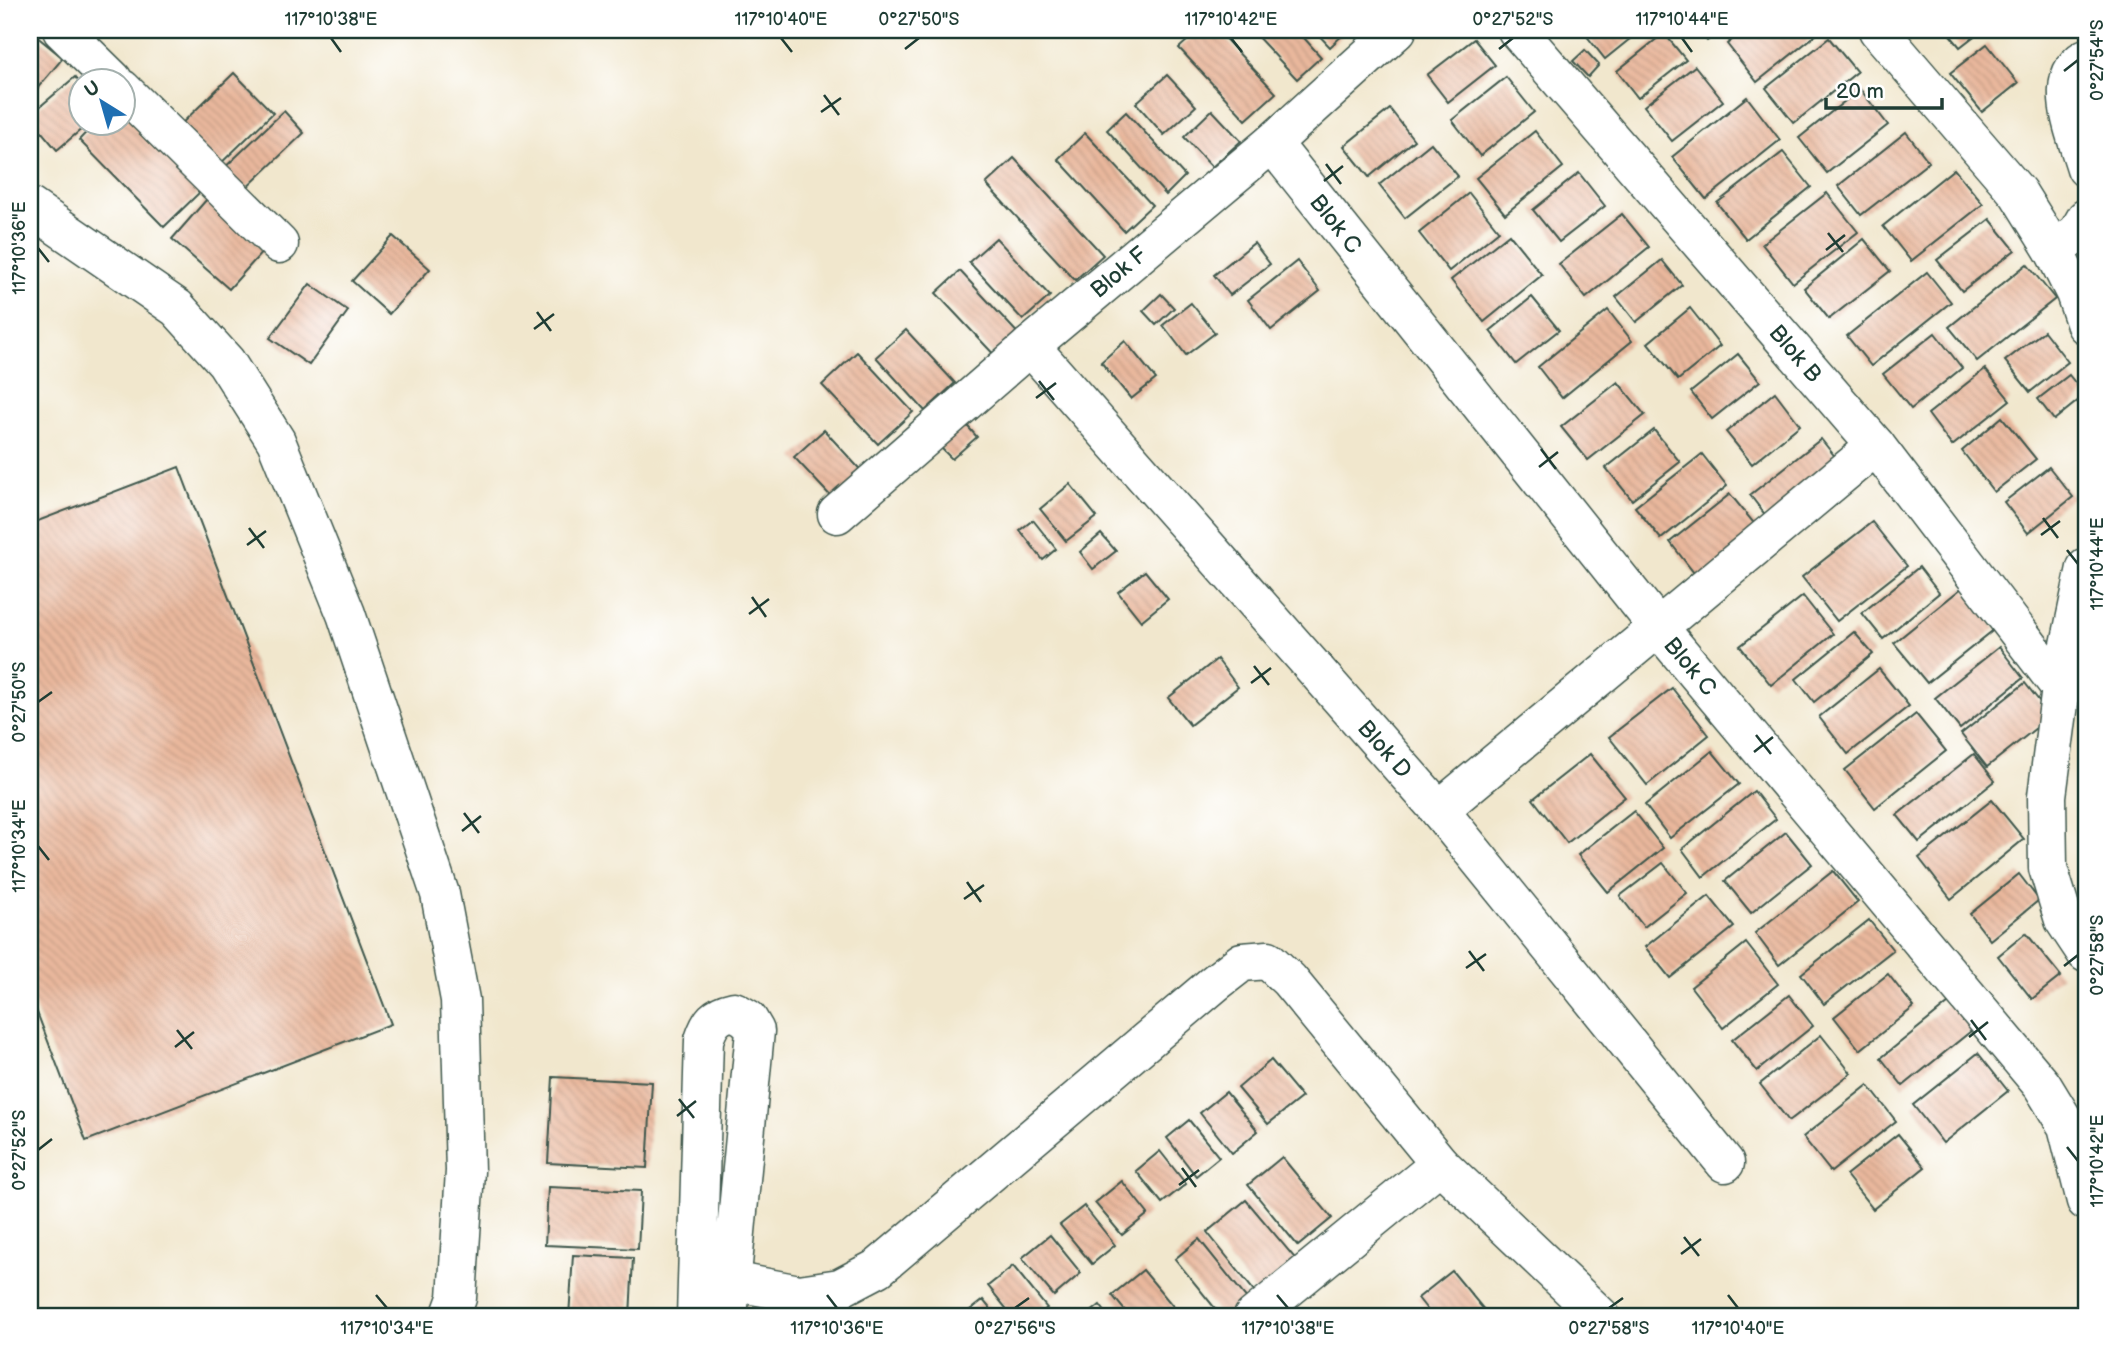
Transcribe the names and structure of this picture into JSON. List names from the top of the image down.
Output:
{
  "streets": {
    "street": [
      "Blok C",
      "Blok F",
      "Blok B",
      "Blok D"
    ]
  },
  "crossings": [
    ["Blok C", "Blok F"],
    ["Blok F", "Blok D"]
  ],
  "scale_bar": "20 m",
  "north": "top left",
  "coordinates": [
    "117°10'38\"E",
    "117°10'40\"E",
    "0°27'50\"S",
    "117°10'42\"E",
    "0°27'52\"S",
    "117°10'44\"E",
    "0°27'54\"S",
    "117°10'36\"E",
    "117°10'34\"E",
    "0°27'58\"S",
    "0°27'56\"S"
  ]
}
